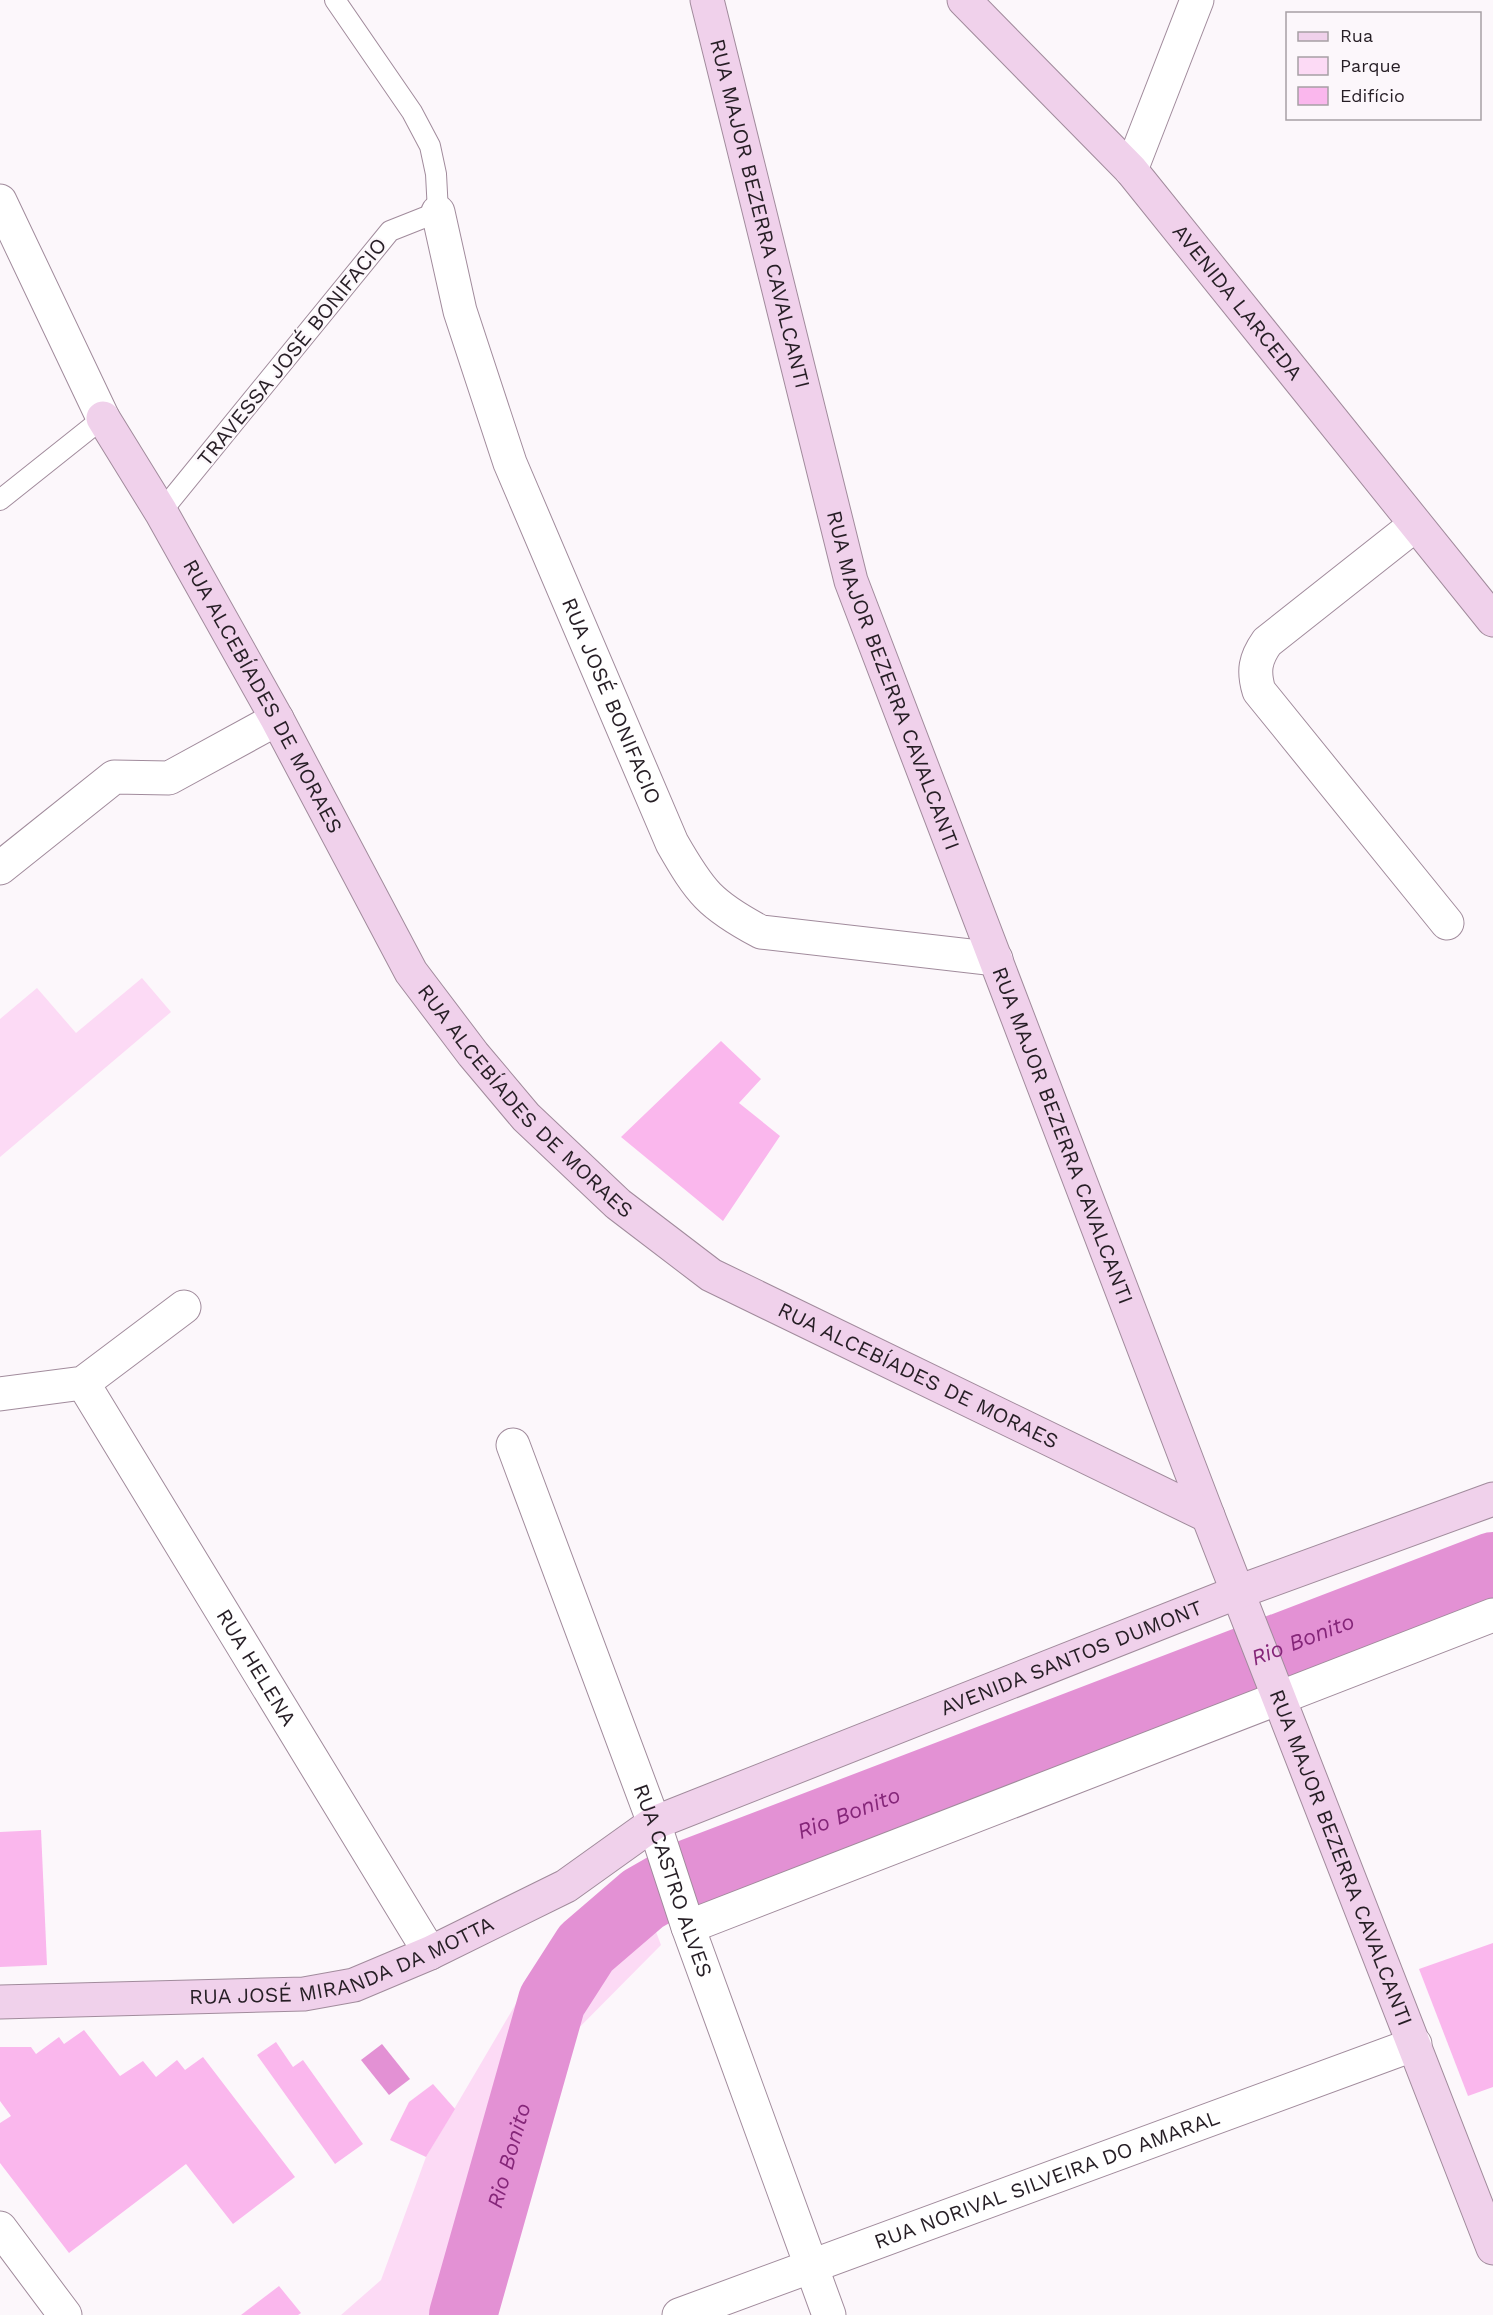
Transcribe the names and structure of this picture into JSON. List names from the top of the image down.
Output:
{
  "streets": {
    "street": [
      "RUA MAJOR BEZERRA CAVALCANTI",
      "AVENIDA LARCEDA",
      "RUA ALCEBÍADES DE MORAES",
      "RUA JOSÉ BONIFACIO",
      "AVENIDA SANTOS DUMONT",
      "RUA HELENA",
      "RUA CASTRO ALVES",
      "RUA JOSÉ MIRANDA DA MOTTA",
      "RUA NORIVAL SILVEIRA DO AMARAL"
    ],
    "lane": ["TRAVESSA JOSÉ BONIFACIO"]
  },
  "crossings": [
    ["RUA MAJOR BEZERRA CAVALCANTI", "RUA ALCEBÍADES DE MORAES"],
    ["RUA MAJOR BEZERRA CAVALCANTI", "RUA JOSÉ BONIFACIO"],
    ["RUA MAJOR BEZERRA CAVALCANTI", "AVENIDA SANTOS DUMONT"],
    ["RUA MAJOR BEZERRA CAVALCANTI", "RUA NORIVAL SILVEIRA DO AMARAL"],
    ["TRAVESSA JOSÉ BONIFACIO", "RUA ALCEBÍADES DE MORAES"],
    ["TRAVESSA JOSÉ BONIFACIO", "RUA JOSÉ BONIFACIO"],
    ["AVENIDA SANTOS DUMONT", "RUA CASTRO ALVES"],
    ["AVENIDA SANTOS DUMONT", "RUA JOSÉ MIRANDA DA MOTTA"],
    ["RUA HELENA", "RUA JOSÉ MIRANDA DA MOTTA"],
    ["RUA CASTRO ALVES", "RUA JOSÉ MIRANDA DA MOTTA"],
    ["RUA CASTRO ALVES", "RUA NORIVAL SILVEIRA DO AMARAL"]
  ],
  "water": ["Rio Bonito"],
  "legend": ["Rua", "Parque", "Edifício"]
}
